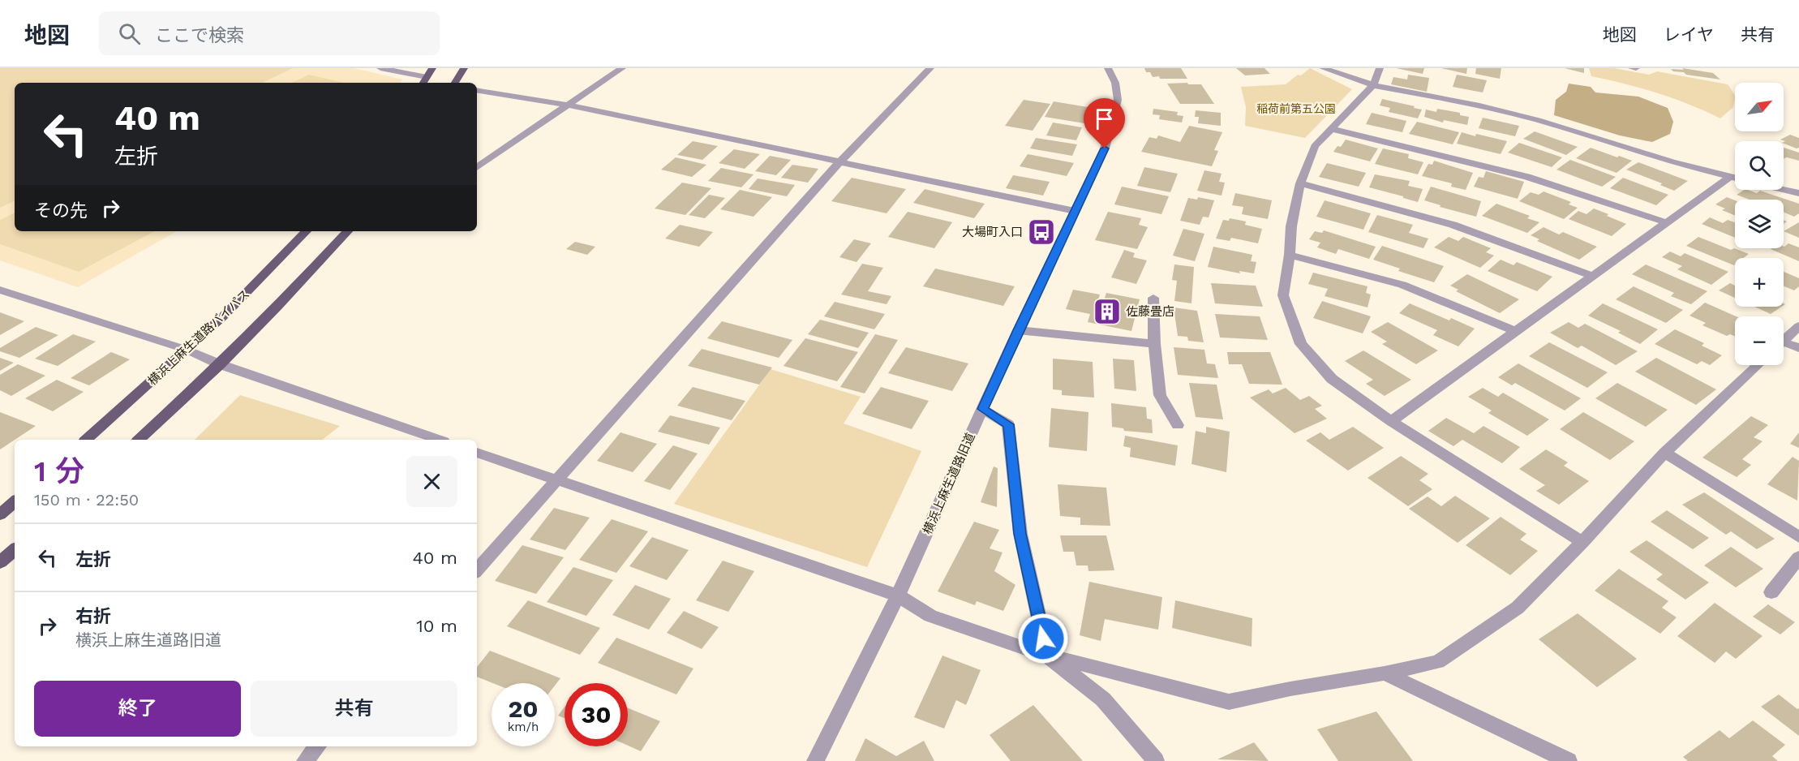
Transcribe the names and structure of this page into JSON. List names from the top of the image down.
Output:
{
  "streets": {
    "main road": ["横浜上麻生道路バイパス"],
    "street": ["横浜上麻生道路旧道"]
  },
  "parks": ["稲荷前第五公園"],
  "places": {
    "bus stop": ["大場町入口"],
    "building": ["佐藤畳店"]
  },
  "north": "top right",
  "page": {
    "header": "地図",
    "search": "ここで検索",
    "nav": ["地図", "レイヤ", "共有"],
    "map_buttons": ["+", "−"],
    "turn": ["40 m", "左折"],
    "then": "その先",
    "heading": ["1 分", "150 m · 22:50"],
    "list": [
      {
        "name": "左折",
        "value": "40 m"
      },
      {
        "name": "右折",
        "note": "横浜上麻生道路旧道",
        "value": "10 m"
      }
    ],
    "buttons": ["終了", "共有"],
    "speed": "20 km/h",
    "limit": "30"
  }
}
